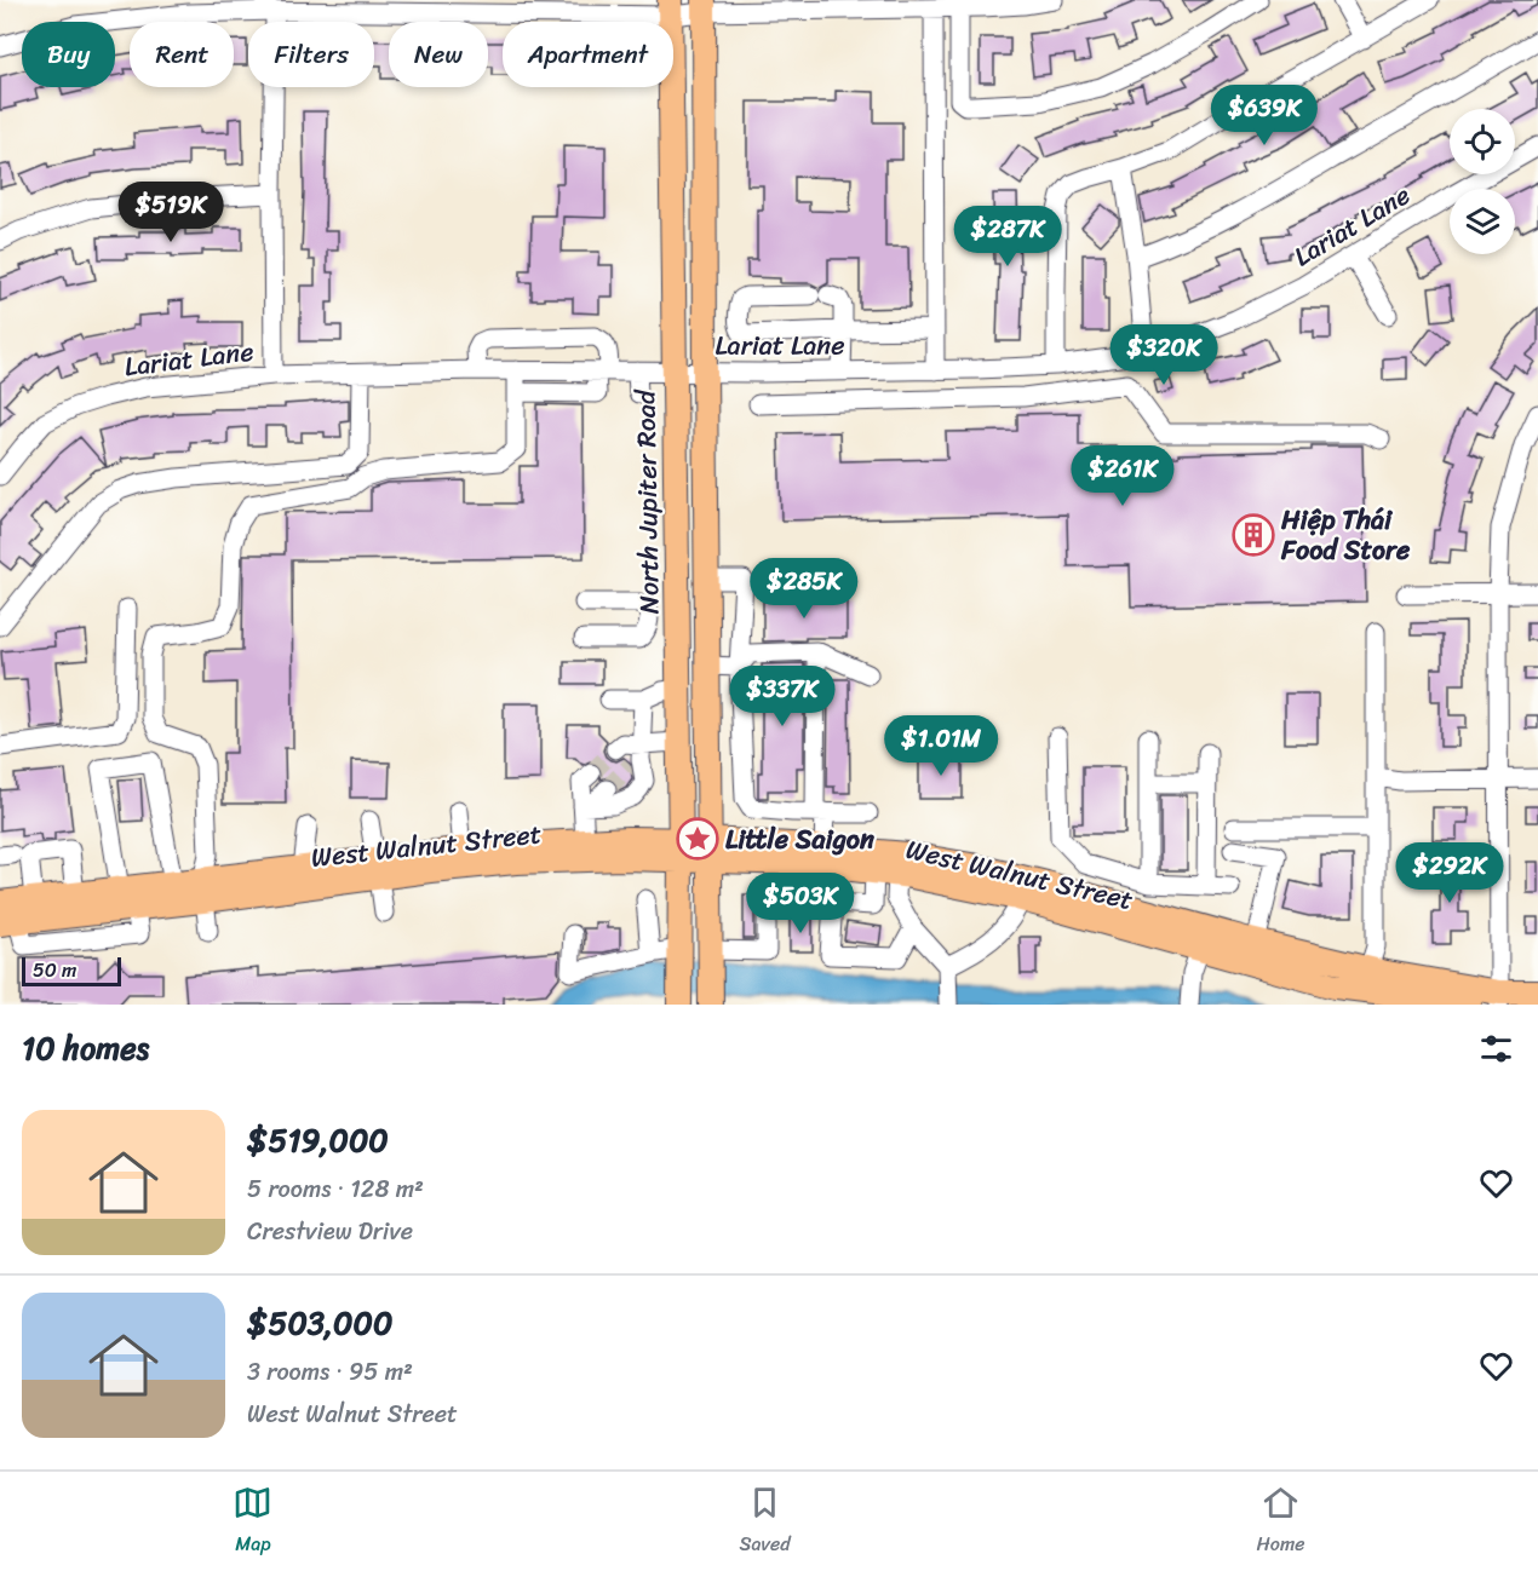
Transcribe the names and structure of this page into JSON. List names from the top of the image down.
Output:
{
  "streets": {
    "main road": ["North Jupiter Road", "West Walnut Street"],
    "street": ["Lariat Lane"]
  },
  "crossings": [
    ["Lariat Lane", "North Jupiter Road"],
    ["North Jupiter Road", "West Walnut Street"]
  ],
  "places": {
    "building": ["Hiệp Thái Food Store"],
    "place": ["Little Saigon"]
  },
  "scale_bar": "50 m",
  "page": {
    "chip": [
      "Buy",
      "Rent",
      "Filters",
      "New",
      "Apartment"
    ],
    "price": [
      "$639K",
      "$519K",
      "$287K",
      "$320K",
      "$261K",
      "$285K",
      "$337K",
      "$1.01M",
      "$292K",
      "$503K"
    ],
    "scale": "50 m",
    "heading": "10 homes",
    "list": [
      {
        "name": "$519,000",
        "note": "5 rooms · 128 m² · Crestview Drive"
      },
      {
        "name": "$503,000",
        "note": "3 rooms · 95 m² · West Walnut Street"
      }
    ],
    "tabs": ["Map", "Saved", "Home"]
  }
}
